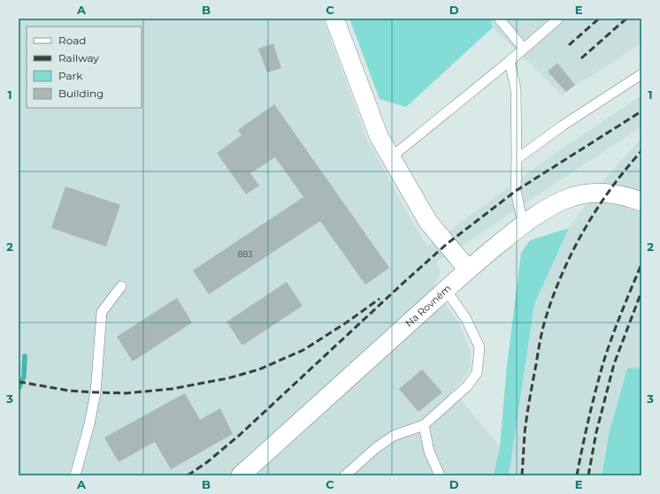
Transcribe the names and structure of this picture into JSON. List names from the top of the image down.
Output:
{
  "streets": {
    "street": ["Na Rovném"]
  },
  "house_numbers": ["883"],
  "legend": [
    "Road",
    "Railway",
    "Park",
    "Building"
  ],
  "grid": {
    "columns": [
      "A",
      "B",
      "C",
      "D",
      "E"
    ],
    "rows": ["1", "2", "3"]
  }
}
